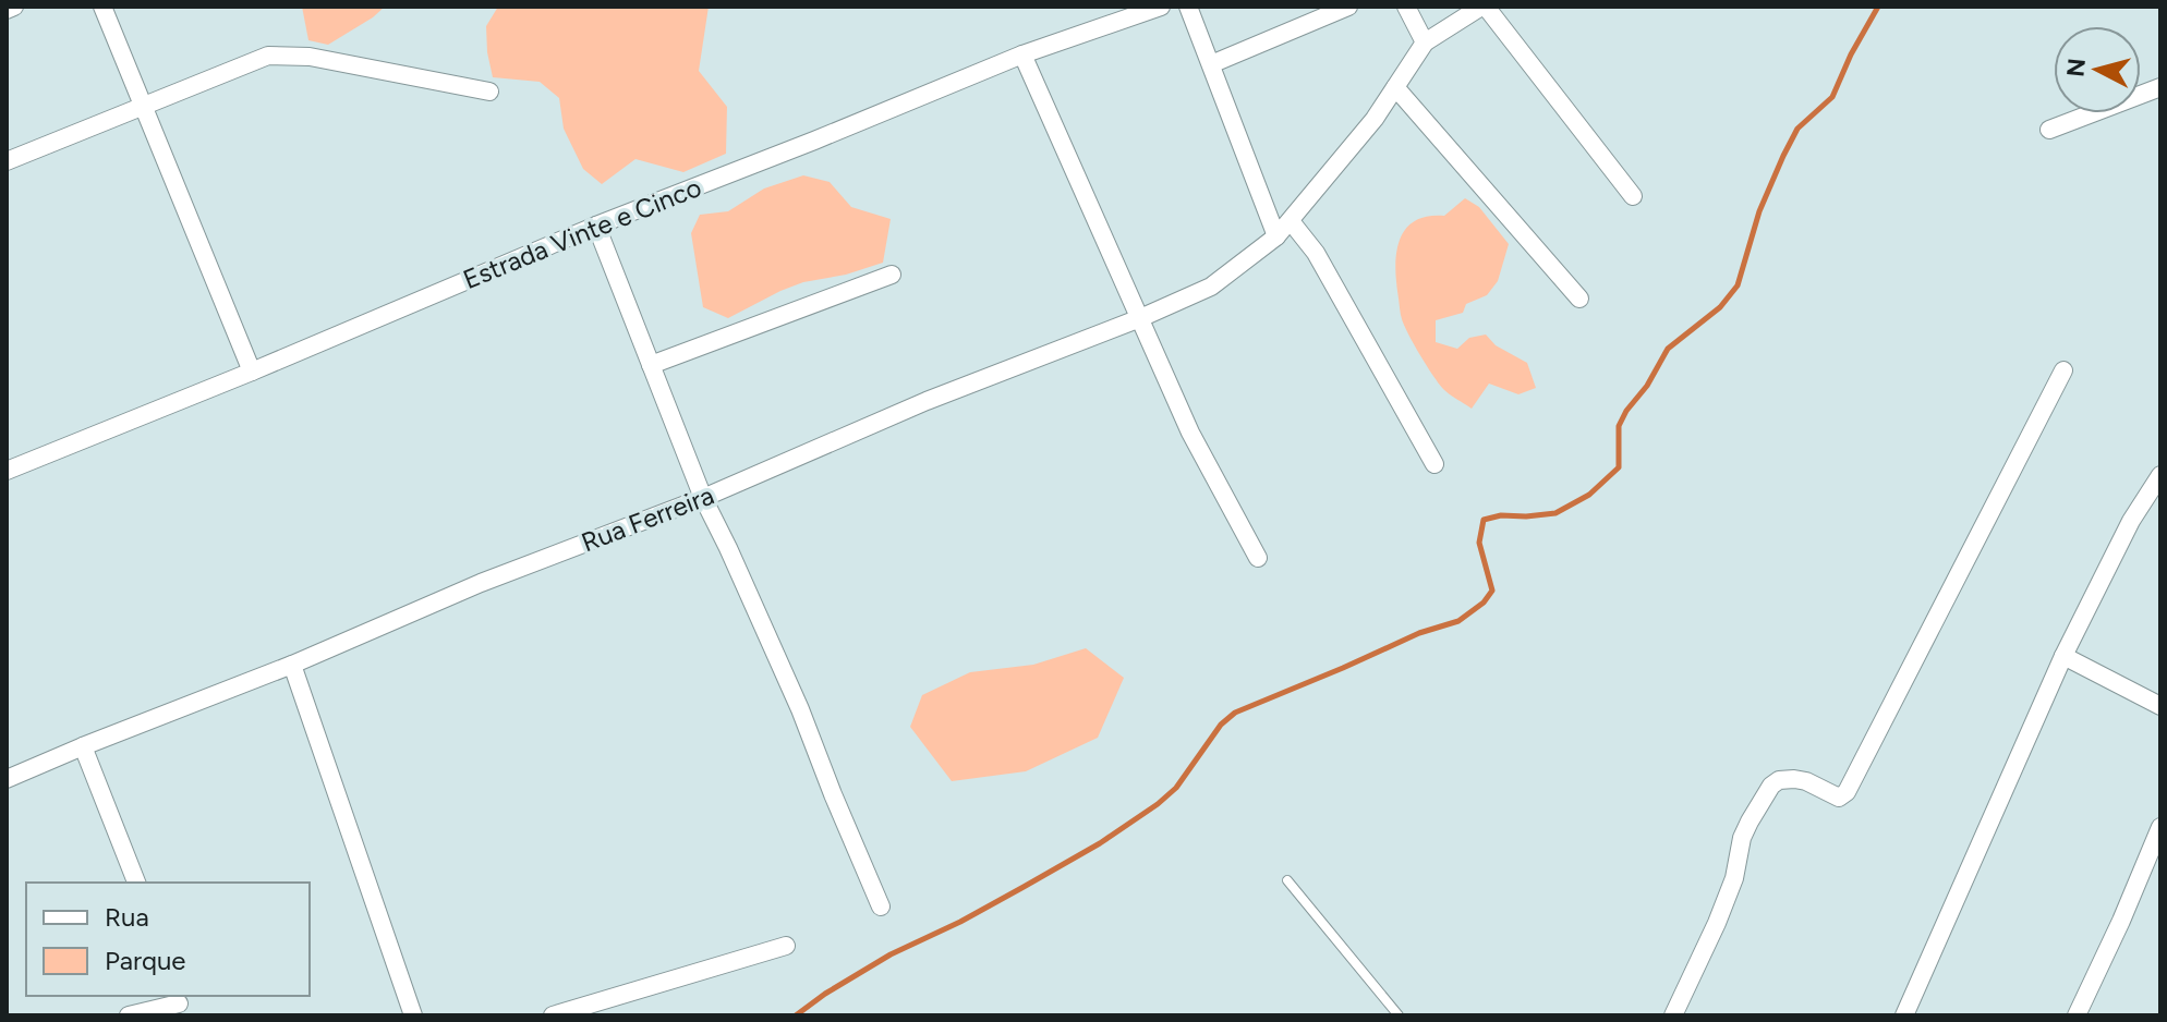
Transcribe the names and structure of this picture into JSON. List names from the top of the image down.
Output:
{
  "streets": {
    "street": ["Estrada Vinte e Cinco", "Rua Ferreira"]
  },
  "legend": ["Rua", "Parque"],
  "north": "left"
}
